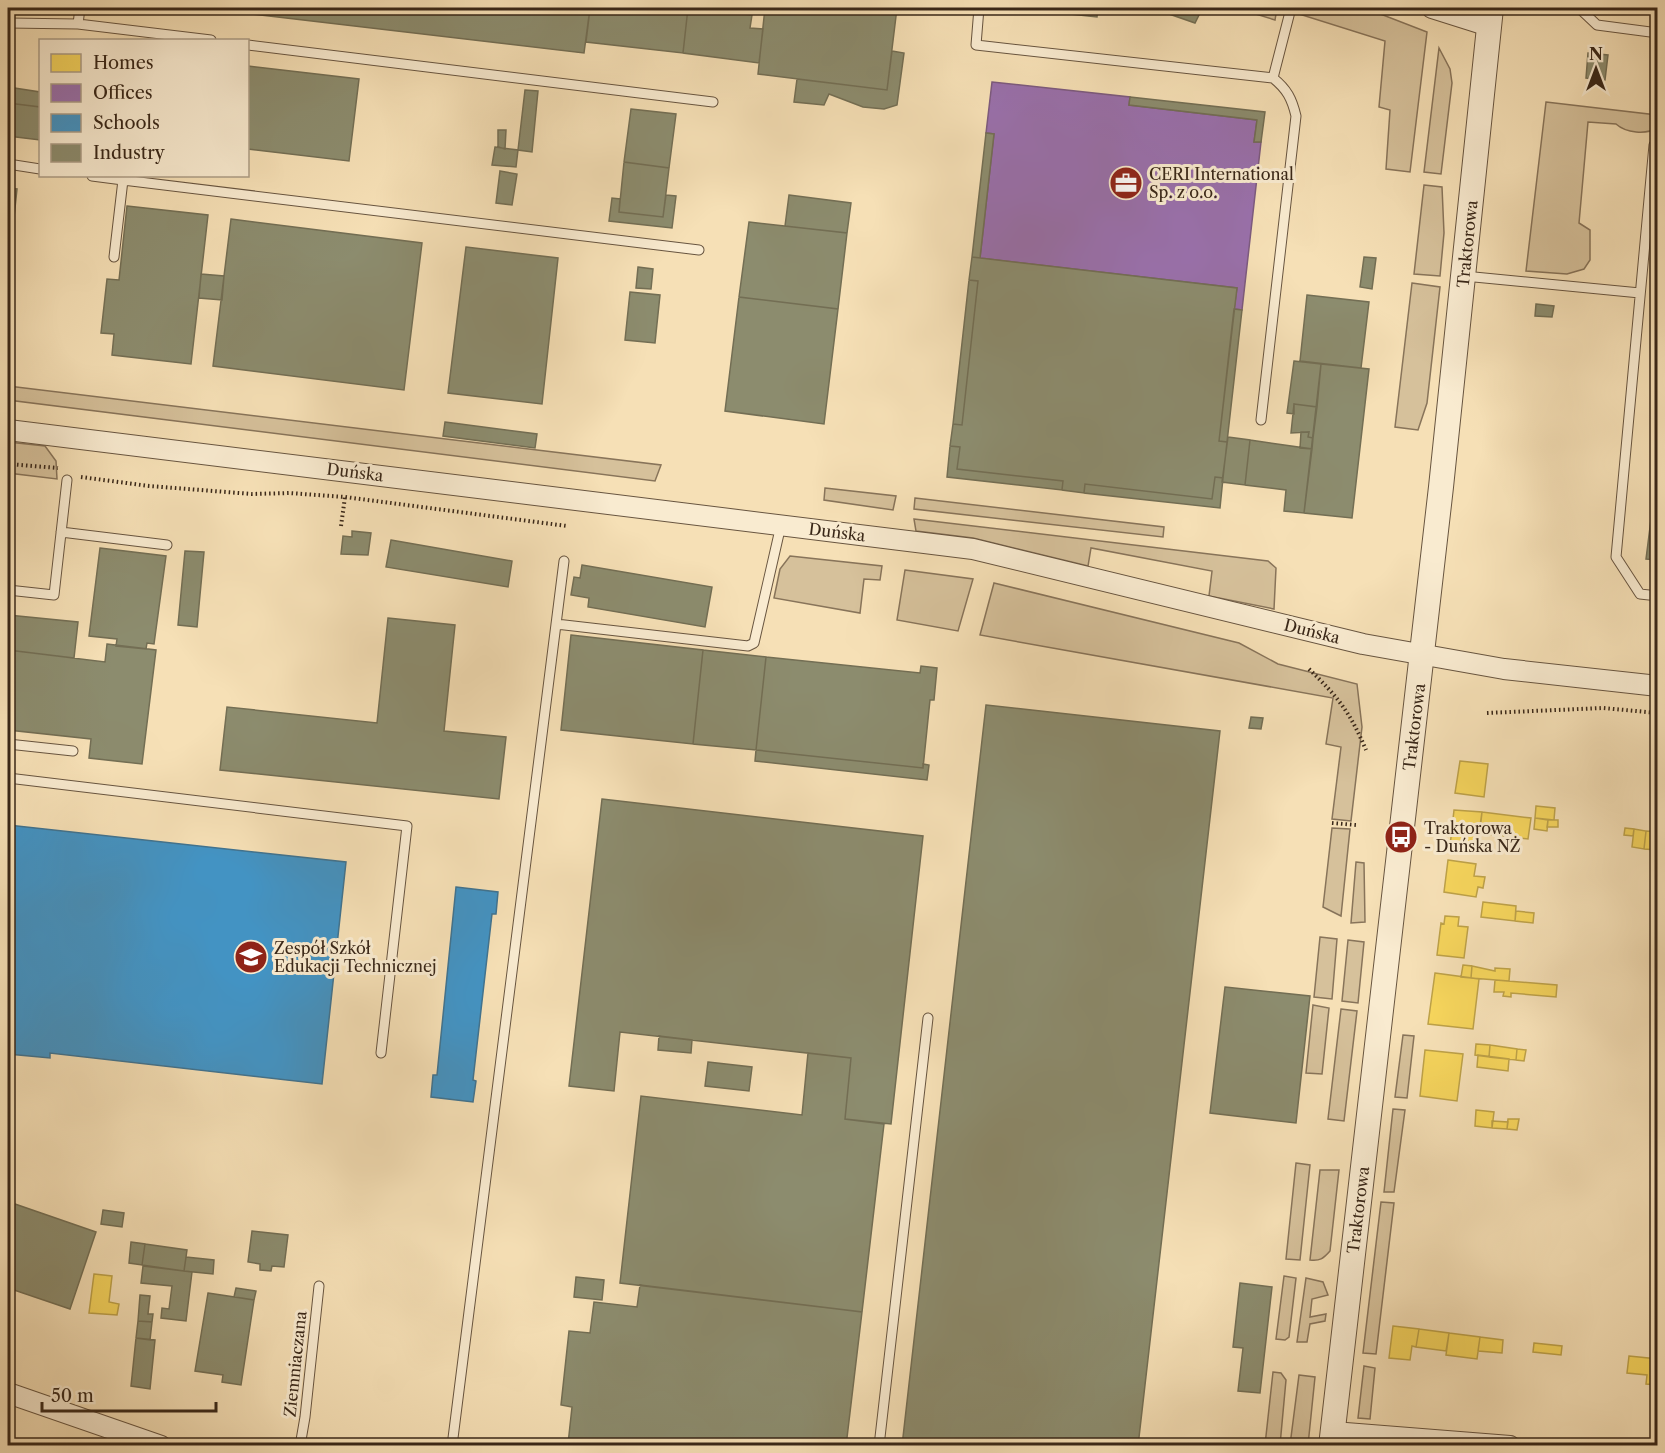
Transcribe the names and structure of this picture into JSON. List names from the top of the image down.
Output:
{
  "streets": {
    "street": ["Traktorowa", "Duńska"],
    "lane": ["Ziemniaczana"]
  },
  "crossings": [
    ["Traktorowa", "Duńska"]
  ],
  "places": {
    "office": ["CERI International Sp. z o.o."],
    "bus stop": ["Traktorowa - Duńska NŻ"],
    "school or university": ["Zespół Szkół Edukacji Technicznej"]
  },
  "legend": [
    "Homes",
    "Offices",
    "Schools",
    "Industry"
  ],
  "scale_bar": "50 m",
  "north": "top"
}
